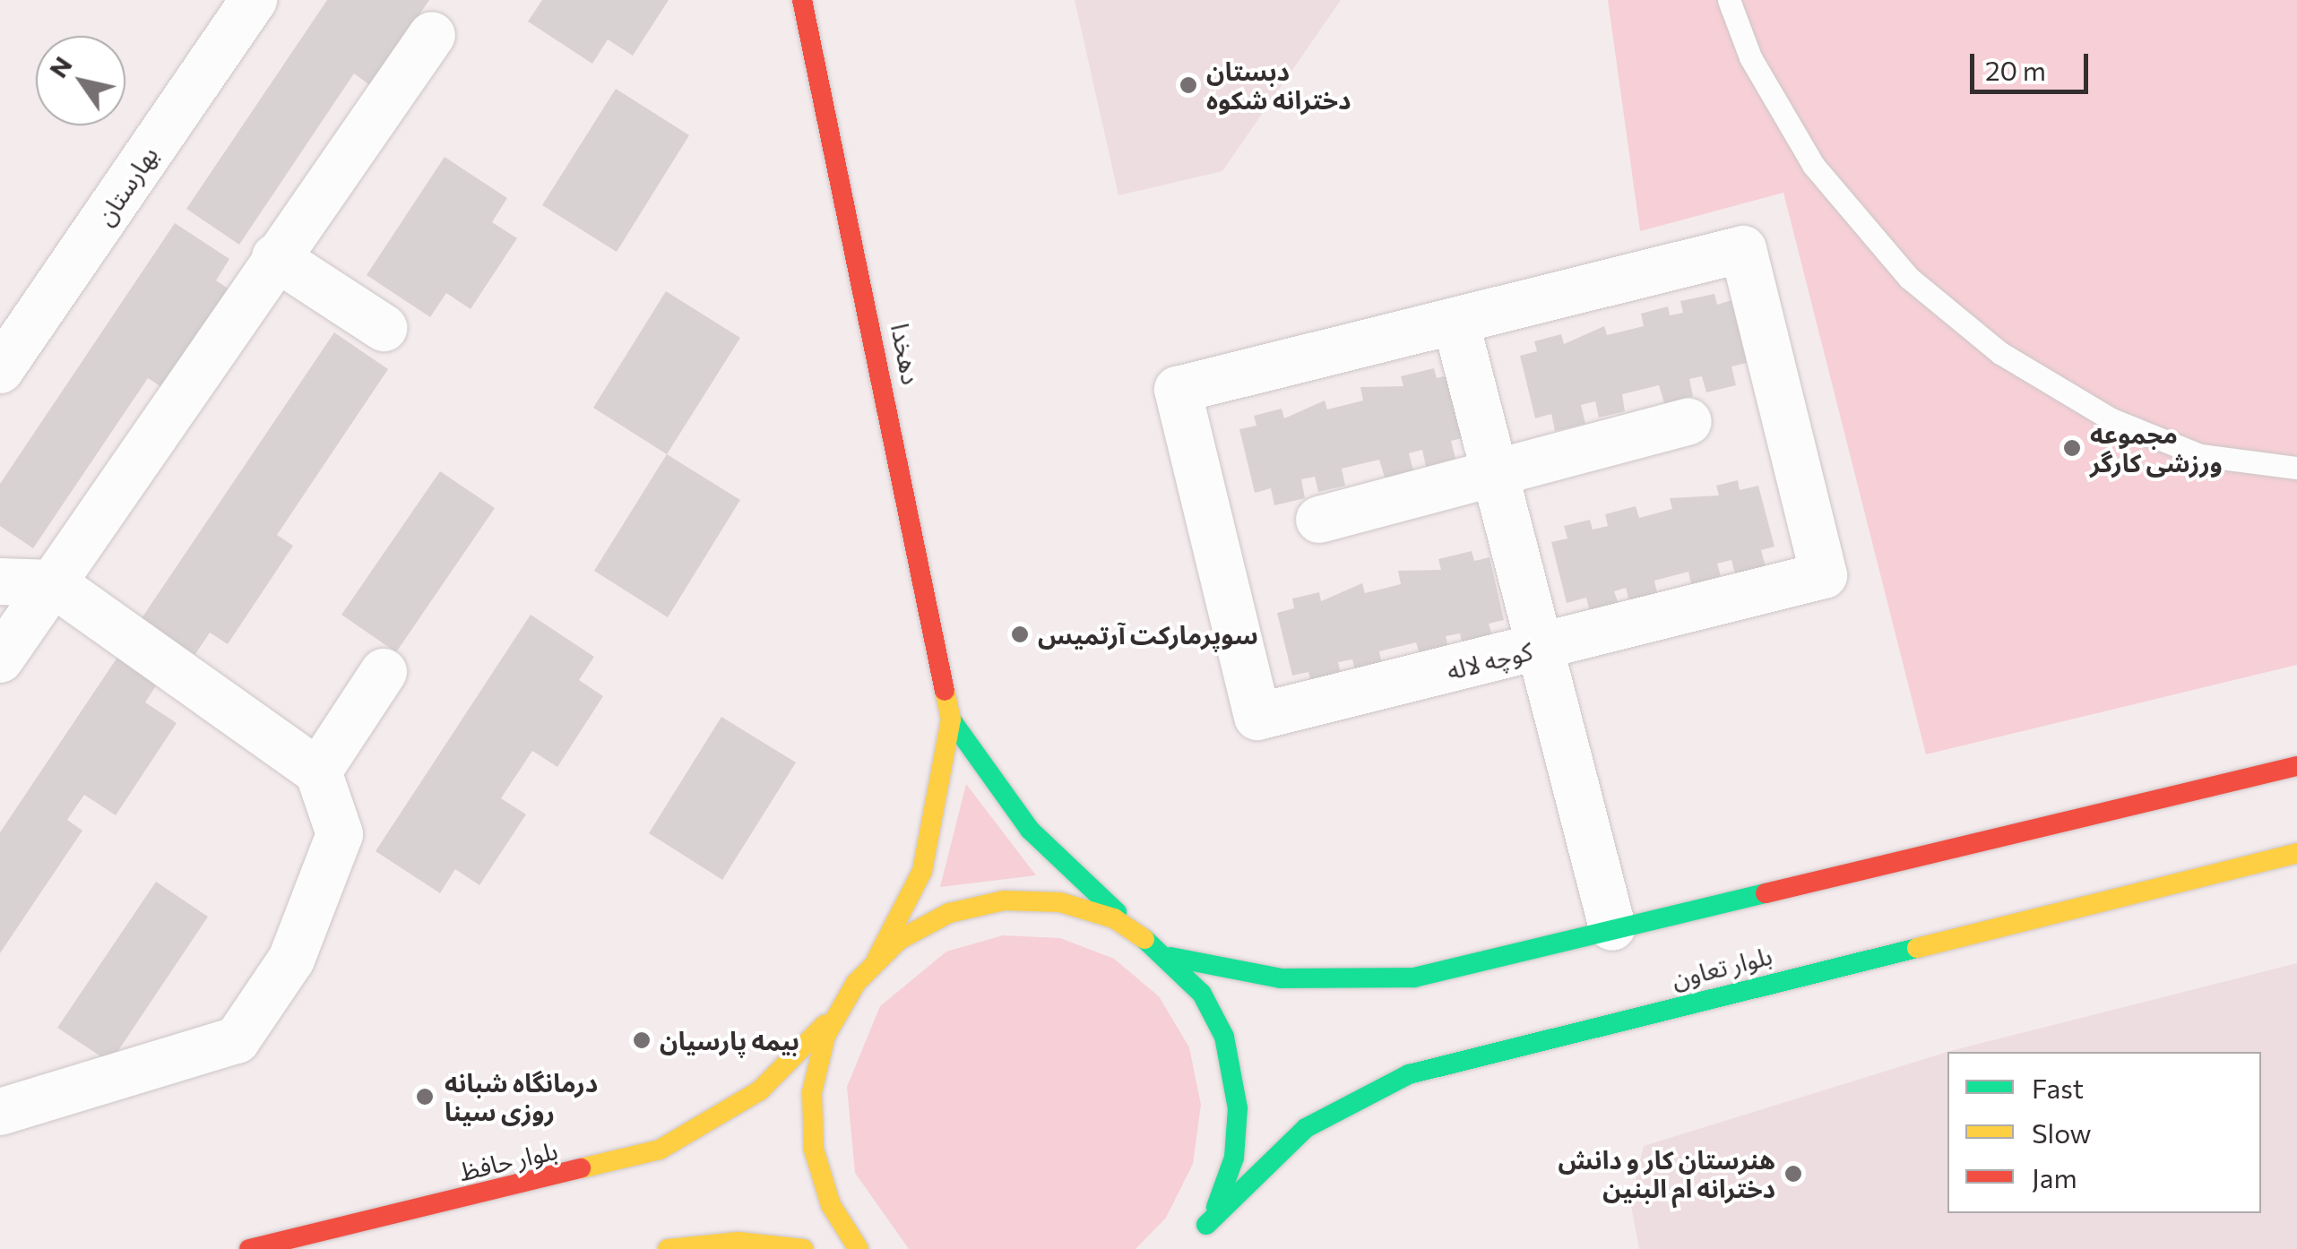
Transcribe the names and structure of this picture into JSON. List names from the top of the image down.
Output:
{
  "streets": {
    "main road": ["دهخدا", "بلوار تعاون", "بلوار حافظ"],
    "street": ["بهارستان", "کوچه لاله"]
  },
  "places": [
    "دبستان دخترانه شکوه",
    "مجموعه ورزشی کارگر",
    "سوپرمارکت آرتمیس",
    "بیمه پارسیان",
    "درمانگاه شبانه روزی سینا",
    "هنرستان کار و دانش دخترانه ام البنین"
  ],
  "legend": ["Fast", "Slow", "Jam"],
  "scale_bar": "20 m",
  "north": "top left"
}
